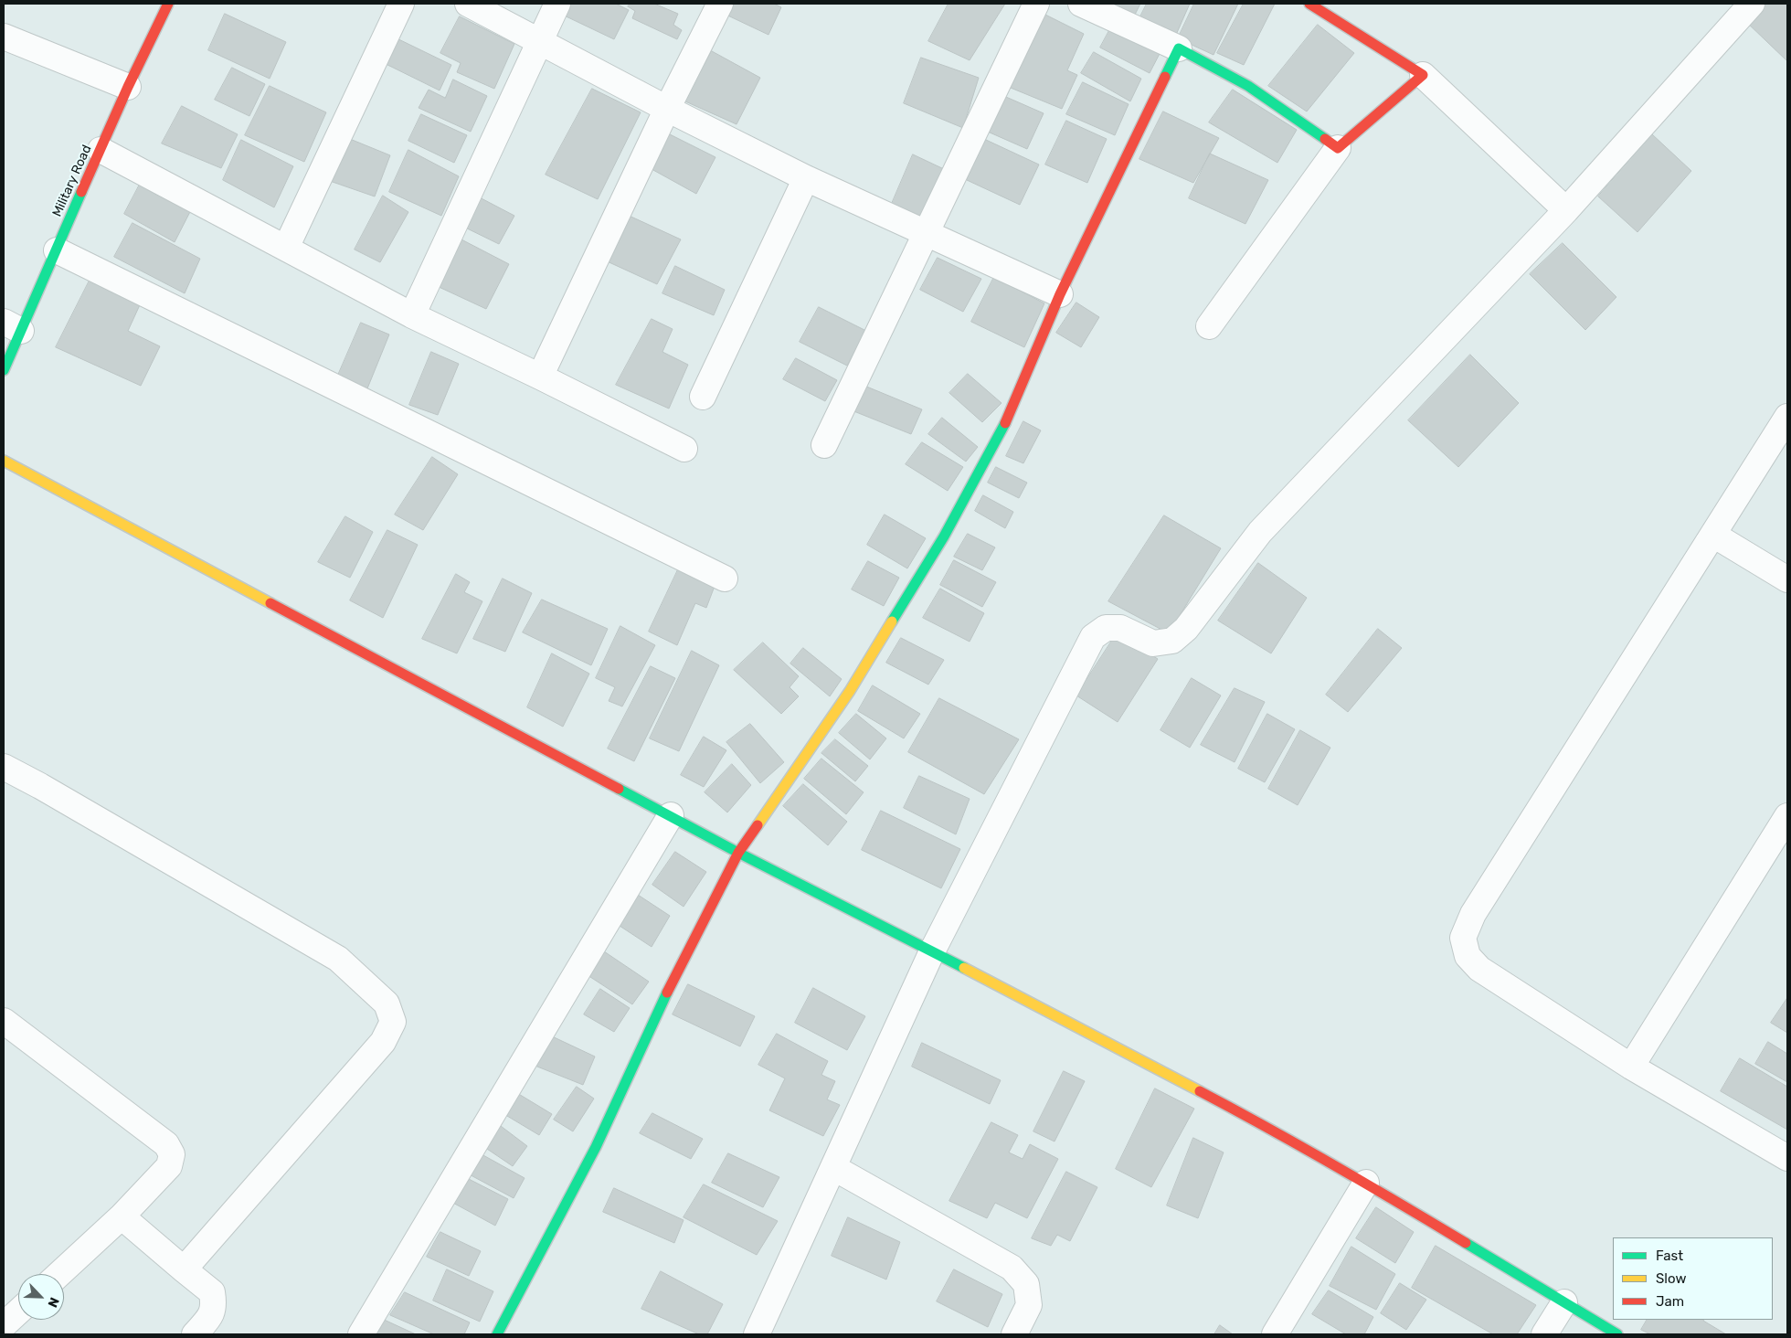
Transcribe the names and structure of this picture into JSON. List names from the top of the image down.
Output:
{
  "streets": {
    "street": ["Military Road"]
  },
  "legend": ["Fast", "Slow", "Jam"],
  "north": "bottom right"
}
